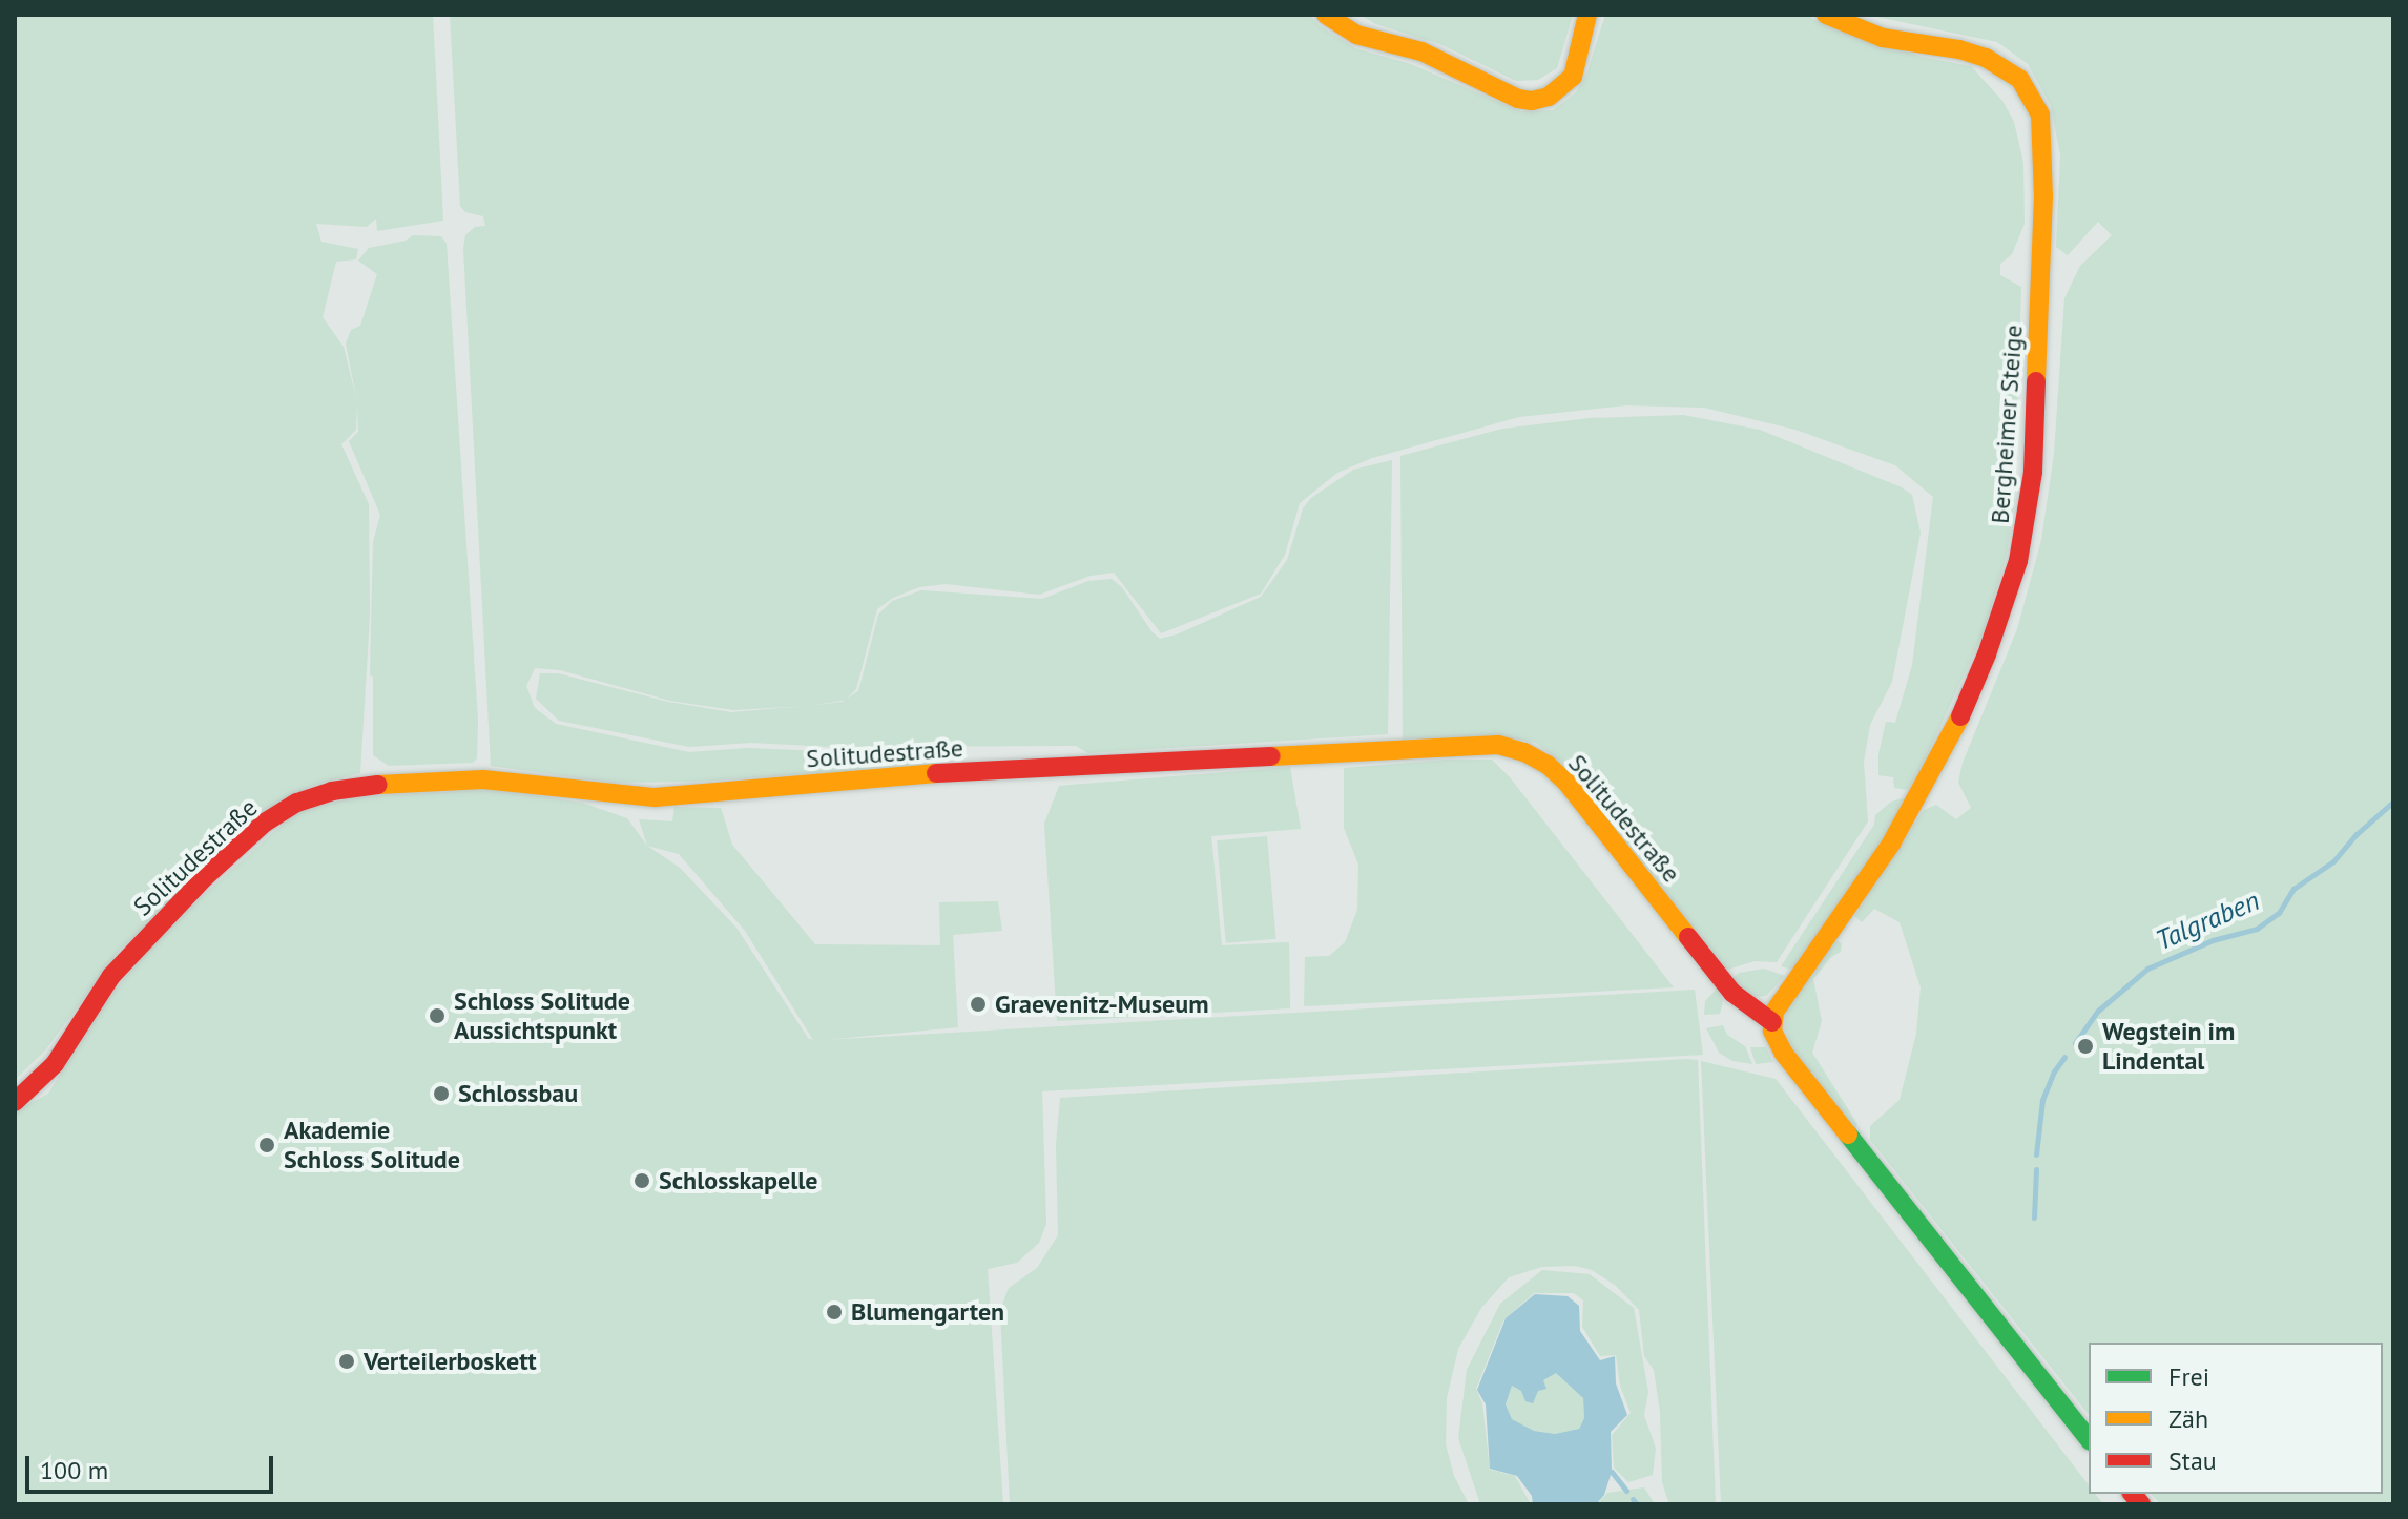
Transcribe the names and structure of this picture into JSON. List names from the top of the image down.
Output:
{
  "streets": {
    "street": ["Bergheimer Steige", "Solitudestraße"]
  },
  "crossings": [
    ["Bergheimer Steige", "Solitudestraße"]
  ],
  "water": ["Talgraben"],
  "places": [
    "Graevenitz-Museum",
    "Schloss Solitude Aussichtspunkt",
    "Wegstein im Lindental",
    "Schlossbau",
    "Akademie Schloss Solitude",
    "Schlosskapelle",
    "Blumengarten",
    "Verteilerboskett"
  ],
  "legend": ["Frei", "Zäh", "Stau"],
  "scale_bar": "100 m"
}
